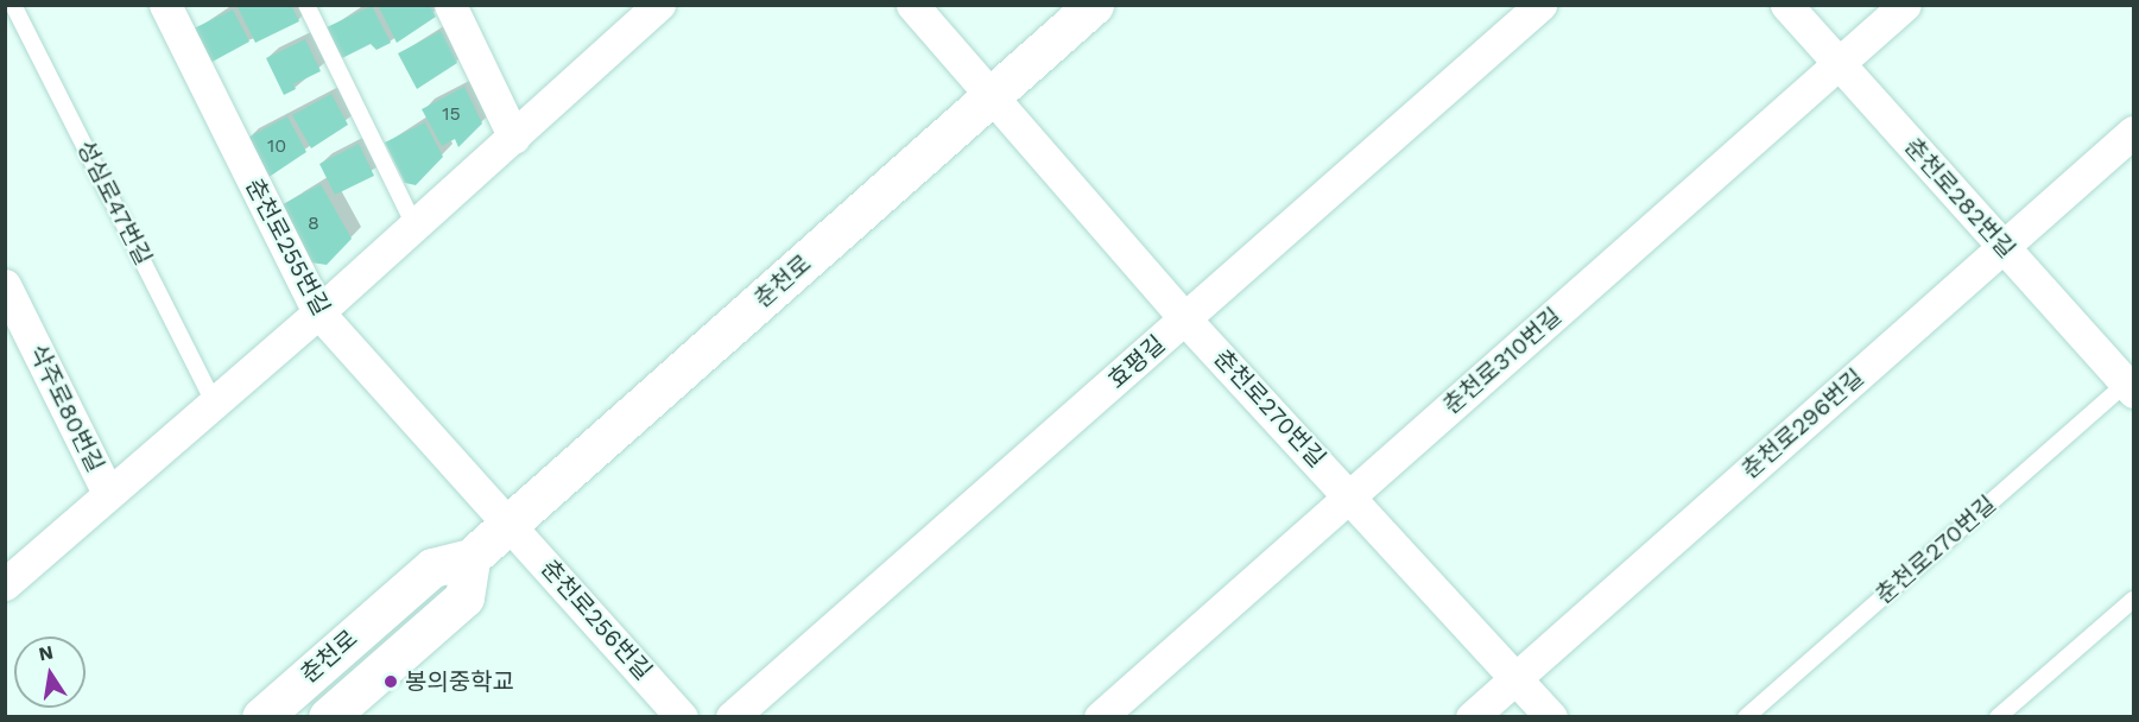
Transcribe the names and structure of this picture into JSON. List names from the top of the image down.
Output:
{
  "streets": {
    "street": [
      "춘천로282번길",
      "춘천로255번길",
      "춘천로",
      "춘천로310번길",
      "효평길",
      "삭주로80번길",
      "춘천로270번길",
      "춘천로296번길",
      "춘천로256번길"
    ],
    "lane": ["성심로47번길"]
  },
  "crossings": [
    ["춘천로282번길", "춘천로310번길"],
    ["춘천로282번길", "춘천로270번길"],
    ["춘천로282번길", "춘천로296번길"],
    ["춘천로255번길", "춘천로"],
    ["춘천로255번길", "춘천로256번길"],
    ["춘천로", "춘천로270번길"],
    ["춘천로", "춘천로256번길"],
    ["춘천로310번길", "춘천로270번길"],
    ["효평길", "춘천로270번길"],
    ["춘천로270번길", "춘천로296번길"]
  ],
  "places": ["봉의중학교"],
  "house_numbers": ["15", "10", "8"],
  "north": "top"
}
